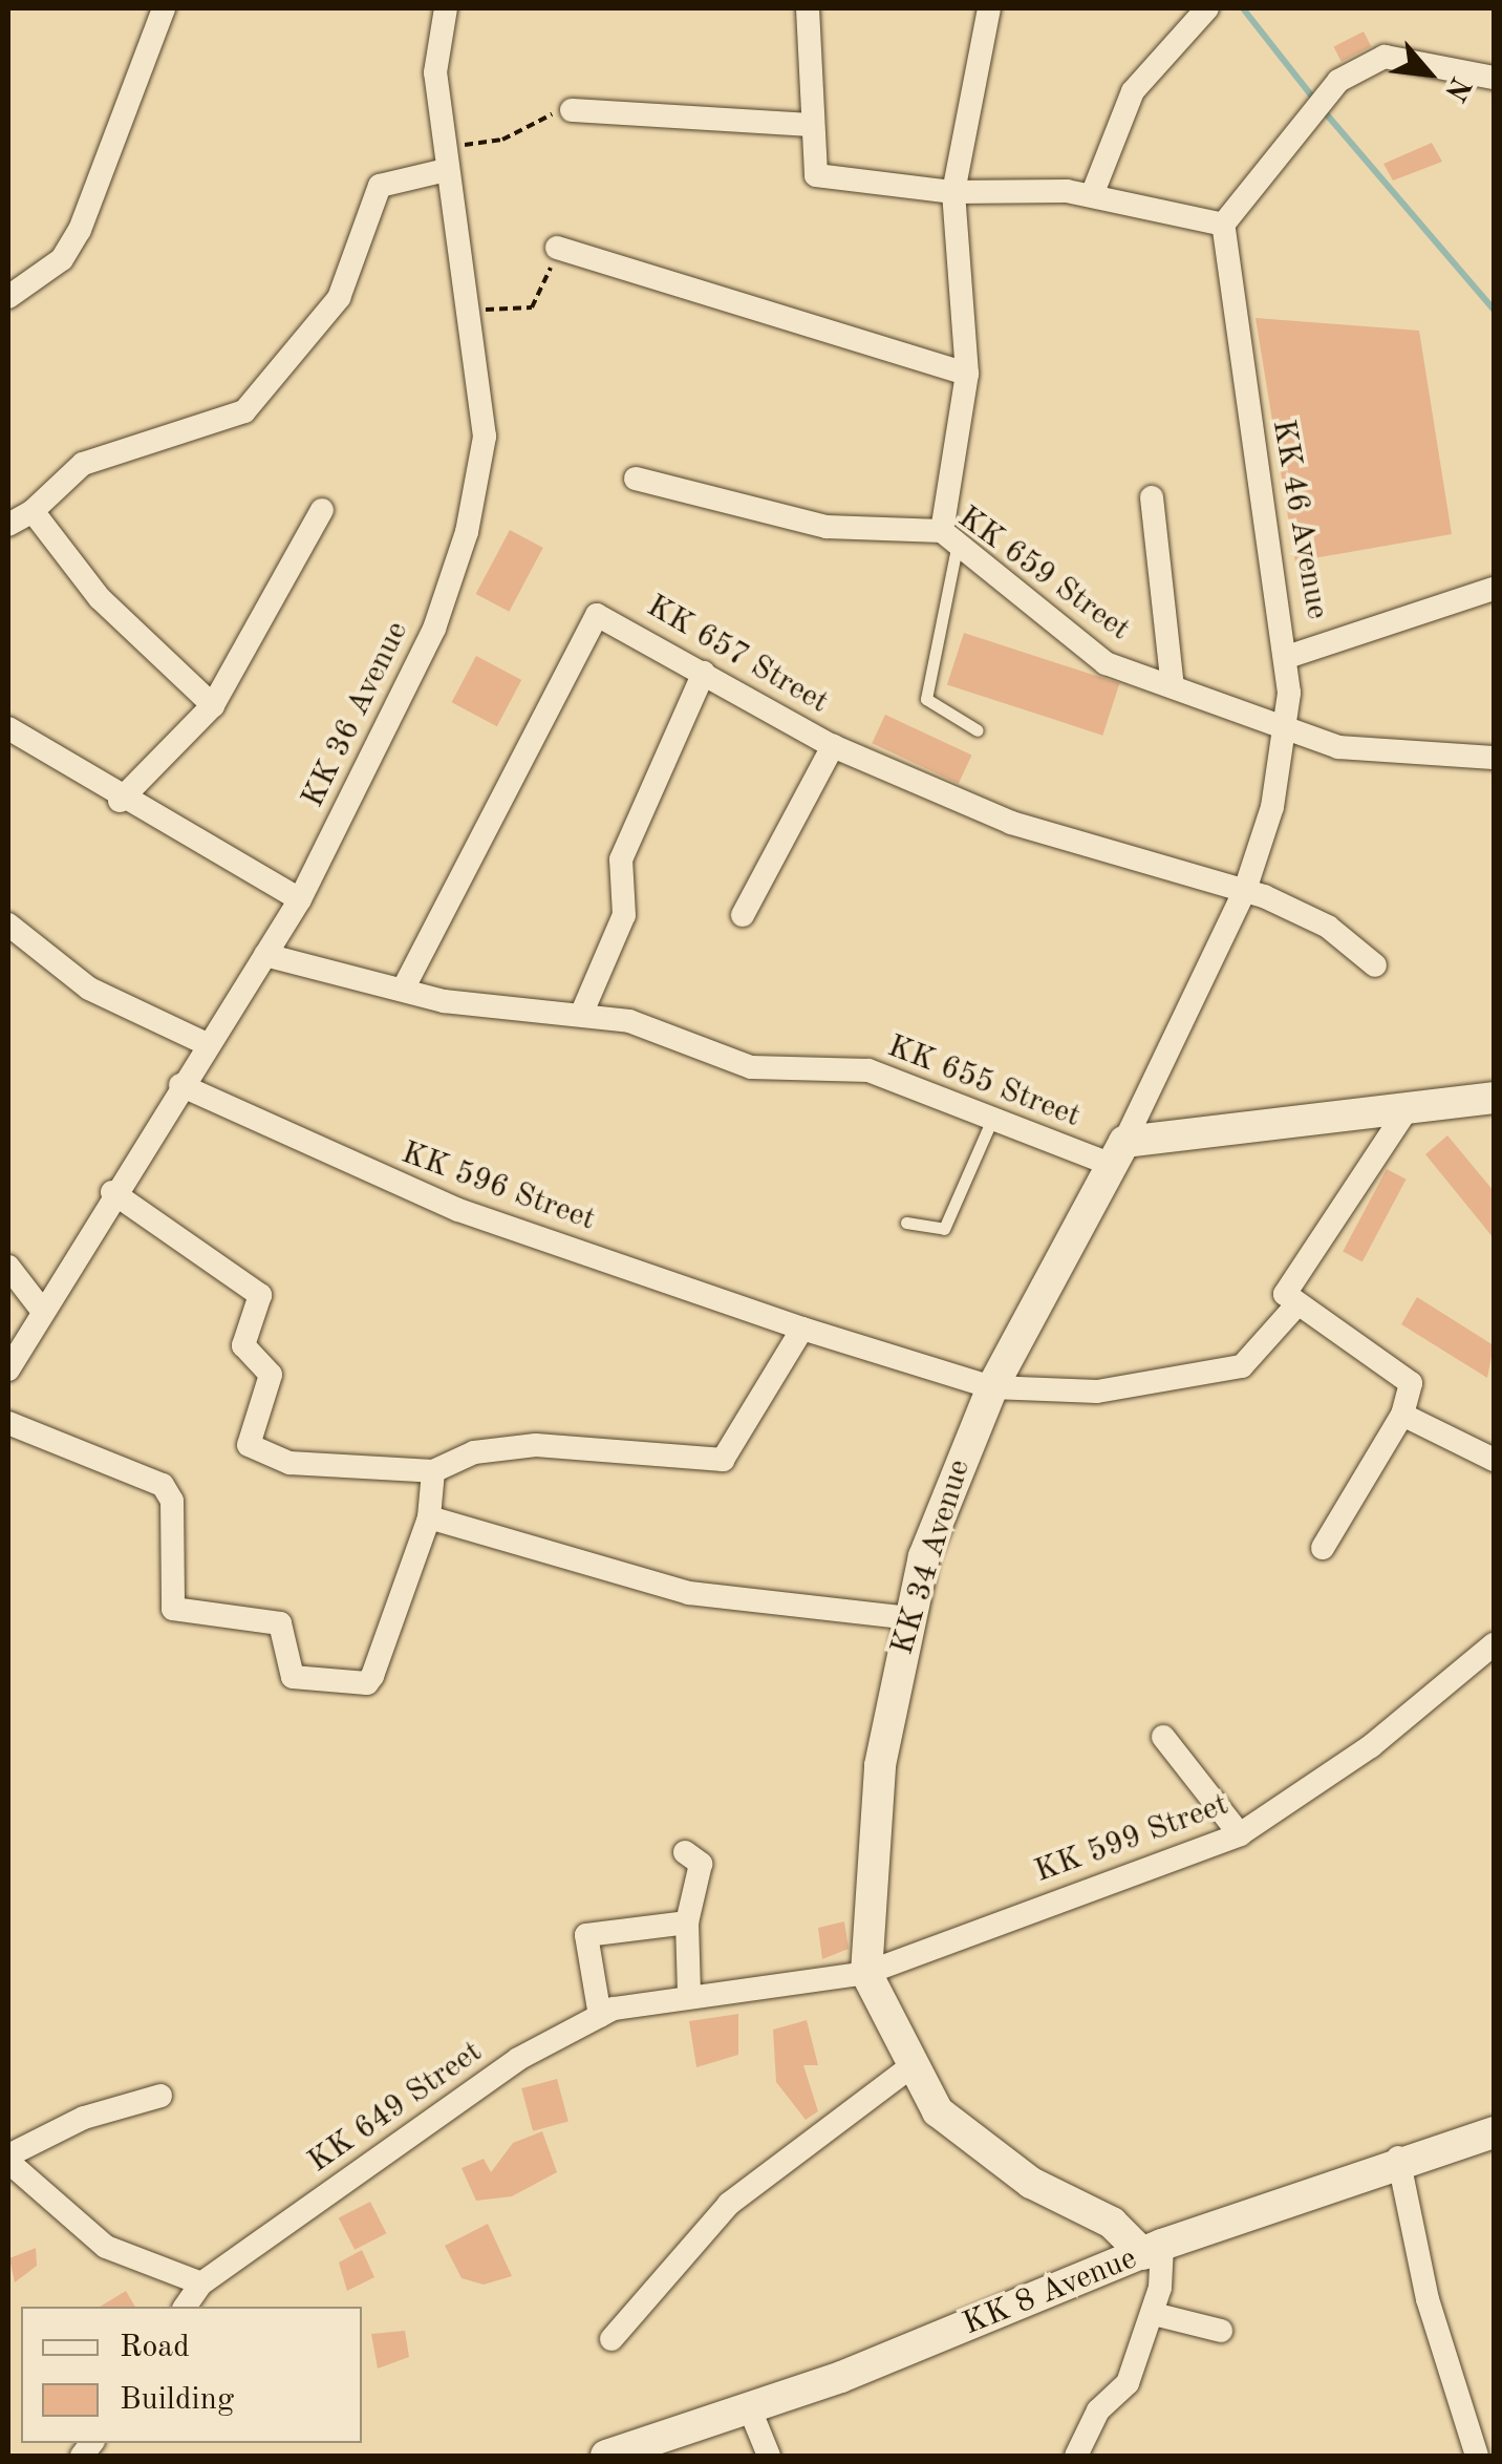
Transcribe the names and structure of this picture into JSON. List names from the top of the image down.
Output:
{
  "streets": {
    "main road": ["KK 34 Avenue", "KK 8 Avenue"],
    "street": [
      "KK 46 Avenue",
      "KK 659 Street",
      "KK 657 Street",
      "KK 36 Avenue",
      "KK 655 Street",
      "KK 596 Street",
      "KK 599 Street",
      "KK 649 Street"
    ]
  },
  "crossings": [
    ["KK 46 Avenue", "KK 659 Street"],
    ["KK 46 Avenue", "KK 657 Street"],
    ["KK 46 Avenue", "KK 655 Street"],
    ["KK 46 Avenue", "KK 34 Avenue"],
    ["KK 657 Street", "KK 655 Street"],
    ["KK 36 Avenue", "KK 655 Street"],
    ["KK 36 Avenue", "KK 596 Street"],
    ["KK 655 Street", "KK 34 Avenue"],
    ["KK 596 Street", "KK 34 Avenue"],
    ["KK 34 Avenue", "KK 599 Street"],
    ["KK 34 Avenue", "KK 649 Street"],
    ["KK 34 Avenue", "KK 8 Avenue"],
    ["KK 599 Street", "KK 649 Street"]
  ],
  "legend": ["Road", "Building"],
  "north": "bottom right"
}
